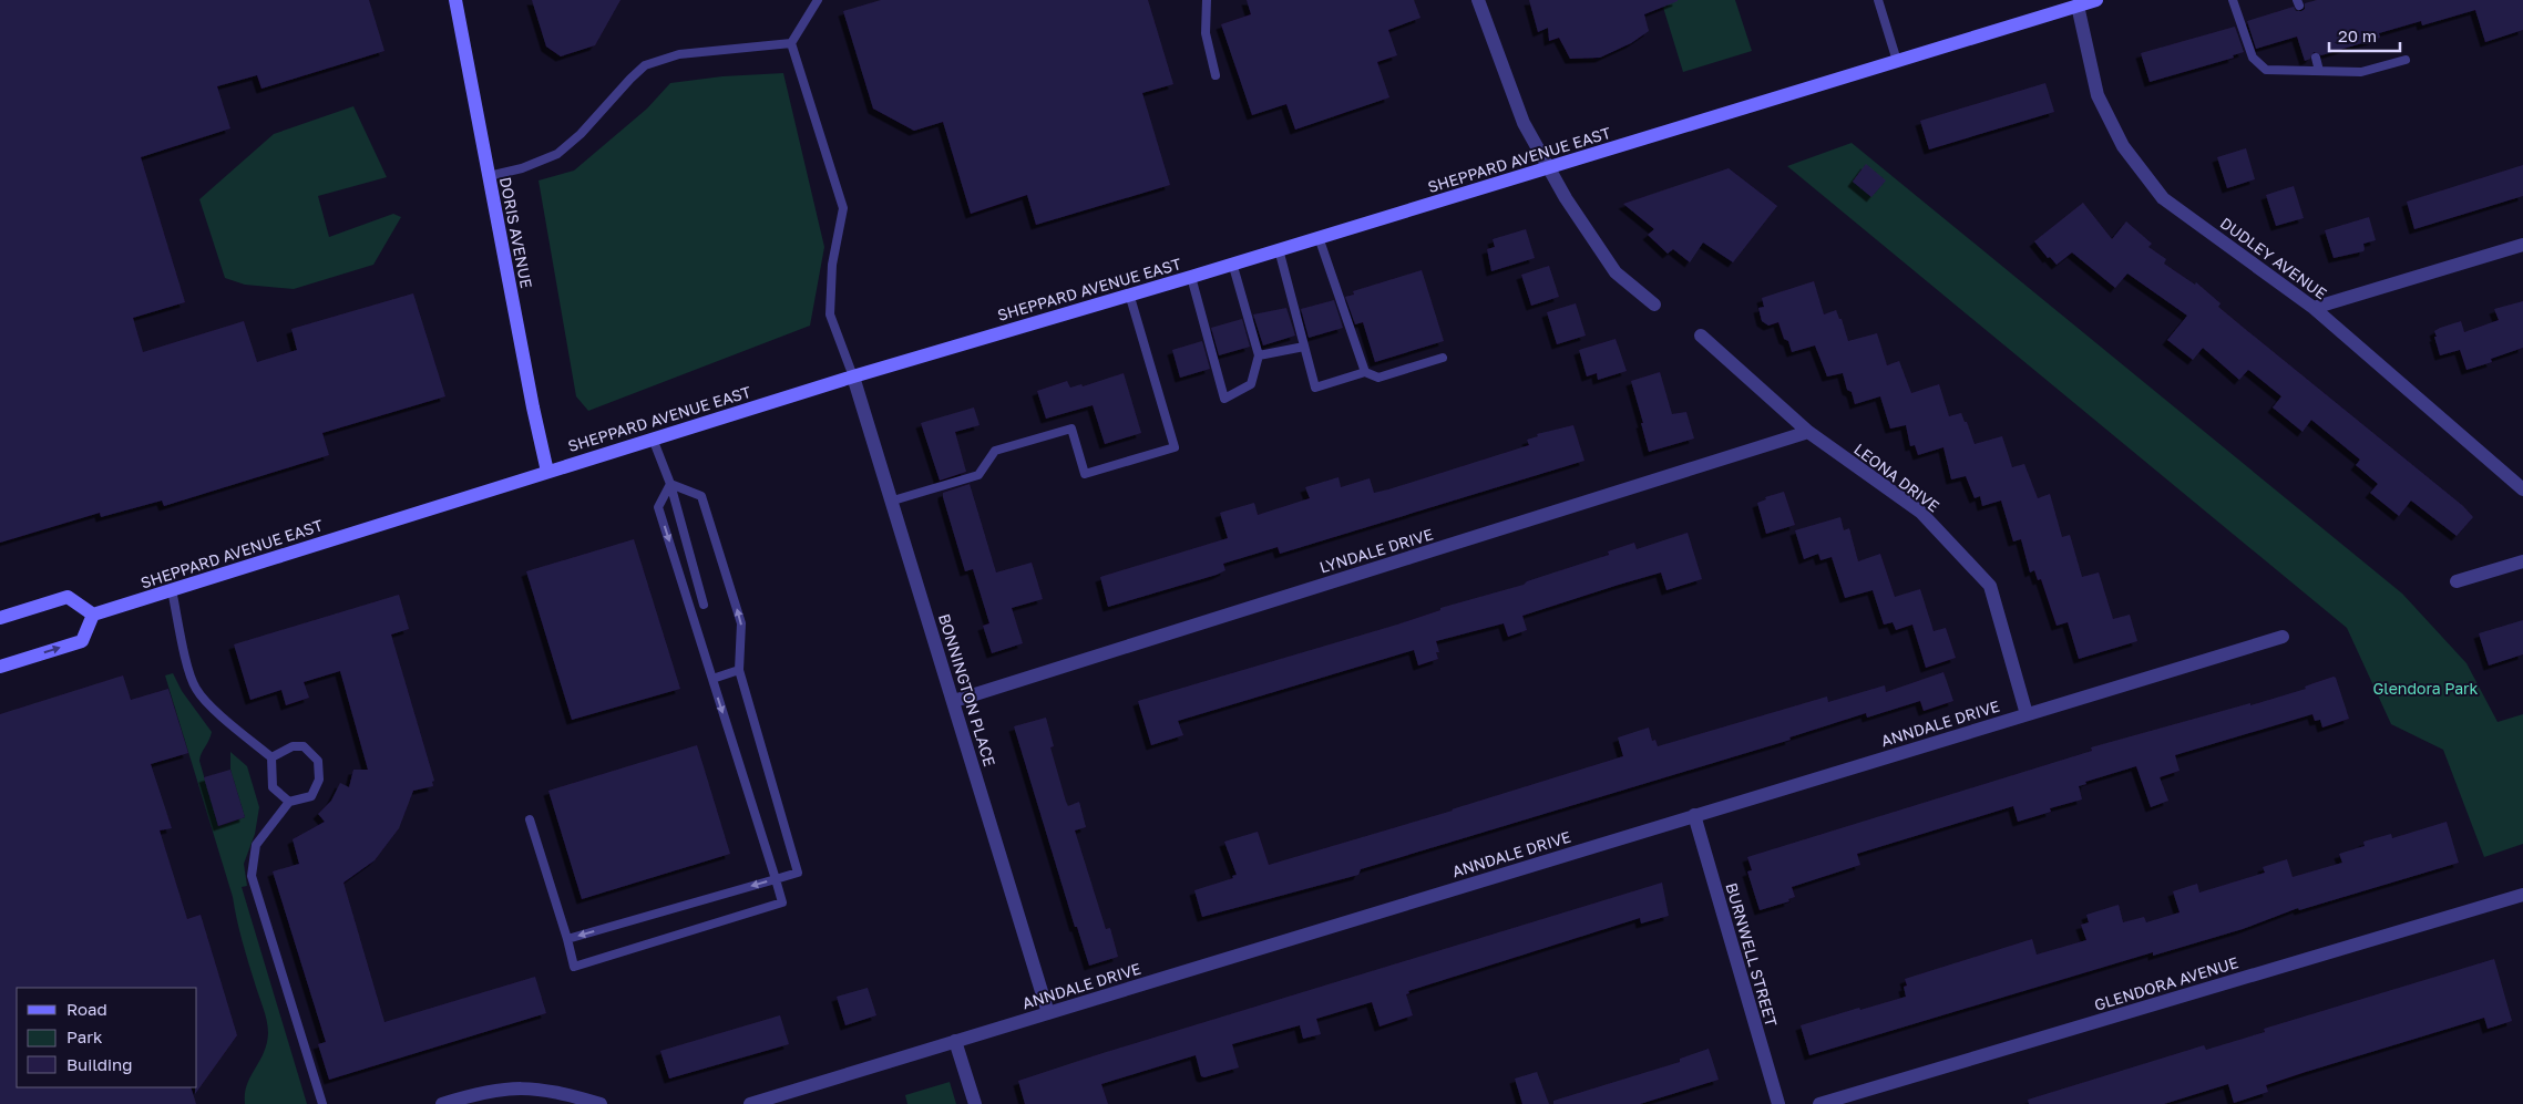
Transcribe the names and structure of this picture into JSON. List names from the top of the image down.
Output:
{
  "streets": {
    "main road": ["SHEPPARD AVENUE EAST", "DORIS AVENUE"],
    "street": [
      "DUDLEY AVENUE",
      "LEONA DRIVE",
      "LYNDALE DRIVE",
      "BONNINGTON PLACE",
      "ANNDALE DRIVE",
      "BURNWELL STREET",
      "GLENDORA AVENUE"
    ]
  },
  "crossings": [
    ["SHEPPARD AVENUE EAST", "DORIS AVENUE"],
    ["SHEPPARD AVENUE EAST", "DUDLEY AVENUE"],
    ["SHEPPARD AVENUE EAST", "BONNINGTON PLACE"],
    ["LEONA DRIVE", "LYNDALE DRIVE"],
    ["LEONA DRIVE", "ANNDALE DRIVE"],
    ["LYNDALE DRIVE", "BONNINGTON PLACE"],
    ["BONNINGTON PLACE", "ANNDALE DRIVE"],
    ["ANNDALE DRIVE", "BURNWELL STREET"]
  ],
  "parks": ["Glendora Park"],
  "legend": ["Road", "Park", "Building"],
  "scale_bar": "20 m"
}
